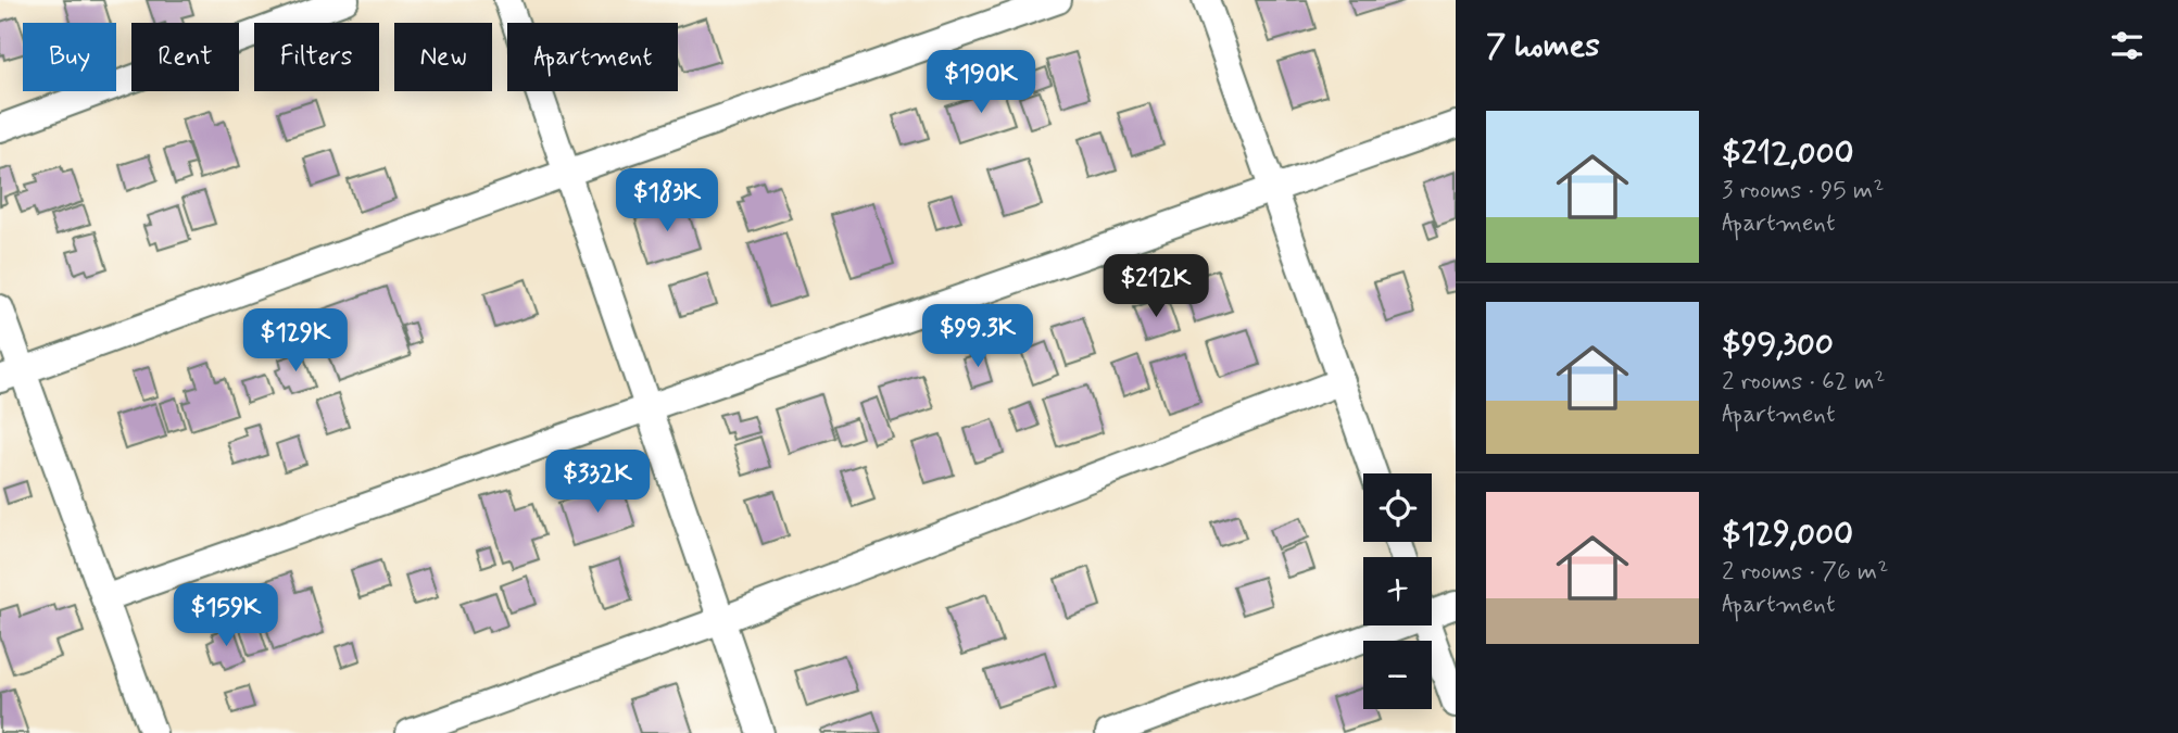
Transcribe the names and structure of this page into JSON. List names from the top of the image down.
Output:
{
  "page": {
    "heading": "7 homes",
    "chip": [
      "Buy",
      "Rent",
      "Filters",
      "New",
      "Apartment"
    ],
    "price": [
      "$190K",
      "$183K",
      "$212K",
      "$99.3K",
      "$129K",
      "$332K",
      "$159K"
    ],
    "list": [
      {
        "name": "$212,000",
        "note": "3 rooms · 95 m² · Apartment"
      },
      {
        "name": "$99,300",
        "note": "2 rooms · 62 m² · Apartment"
      },
      {
        "name": "$129,000",
        "note": "2 rooms · 76 m² · Apartment"
      }
    ],
    "map_buttons": ["+", "−"]
  }
}
